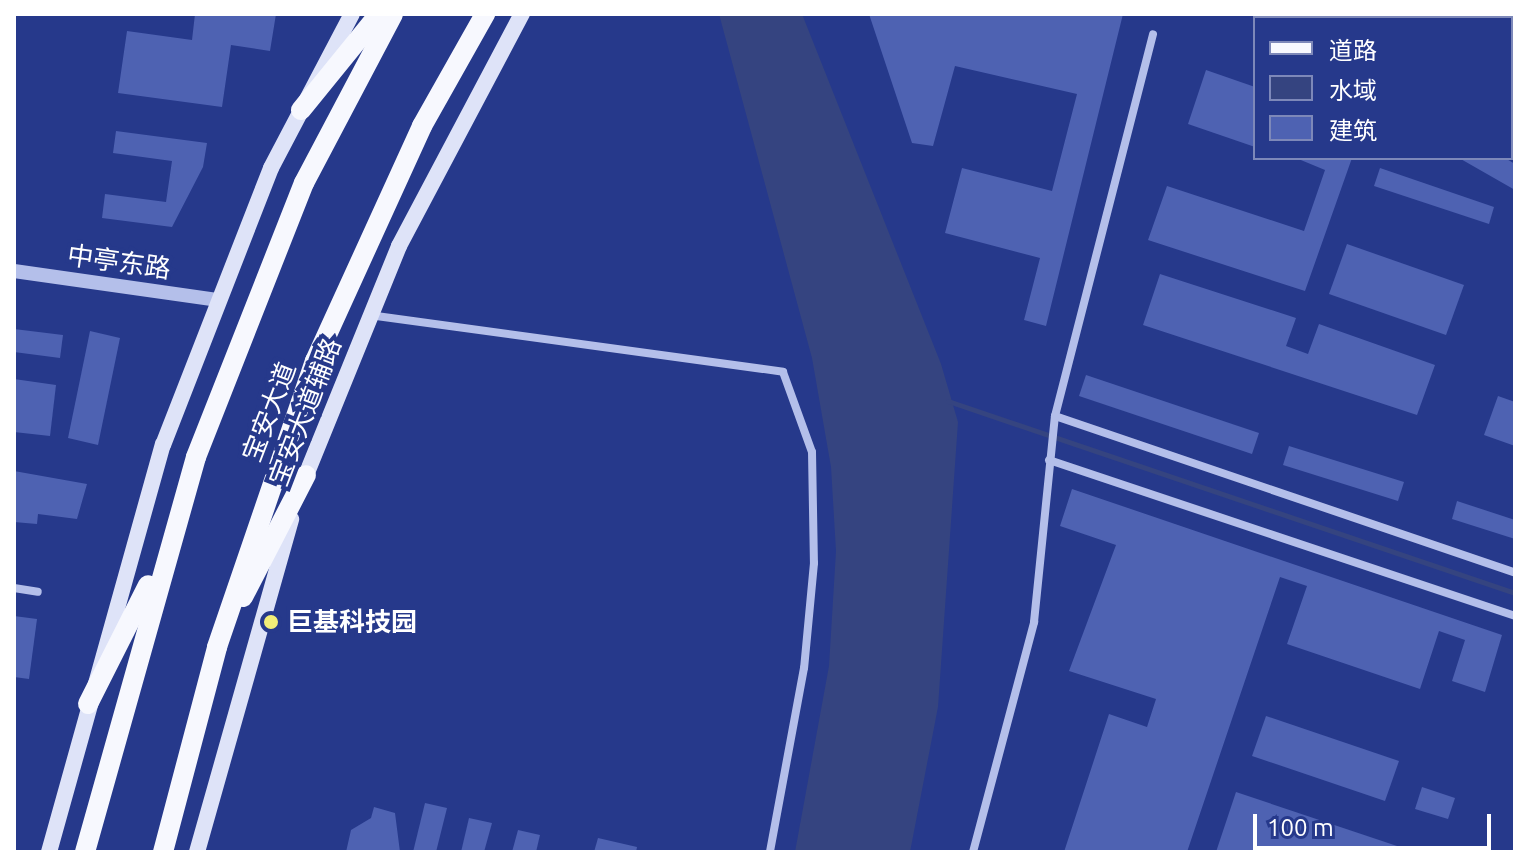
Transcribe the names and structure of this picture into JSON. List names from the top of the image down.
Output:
{
  "streets": {
    "main road": ["宝安大道", "宝安大道辅路"],
    "street": ["中亭东路"]
  },
  "places": ["巨基科技园"],
  "legend": ["道路", "水域", "建筑"],
  "scale_bar": "100 m"
}
